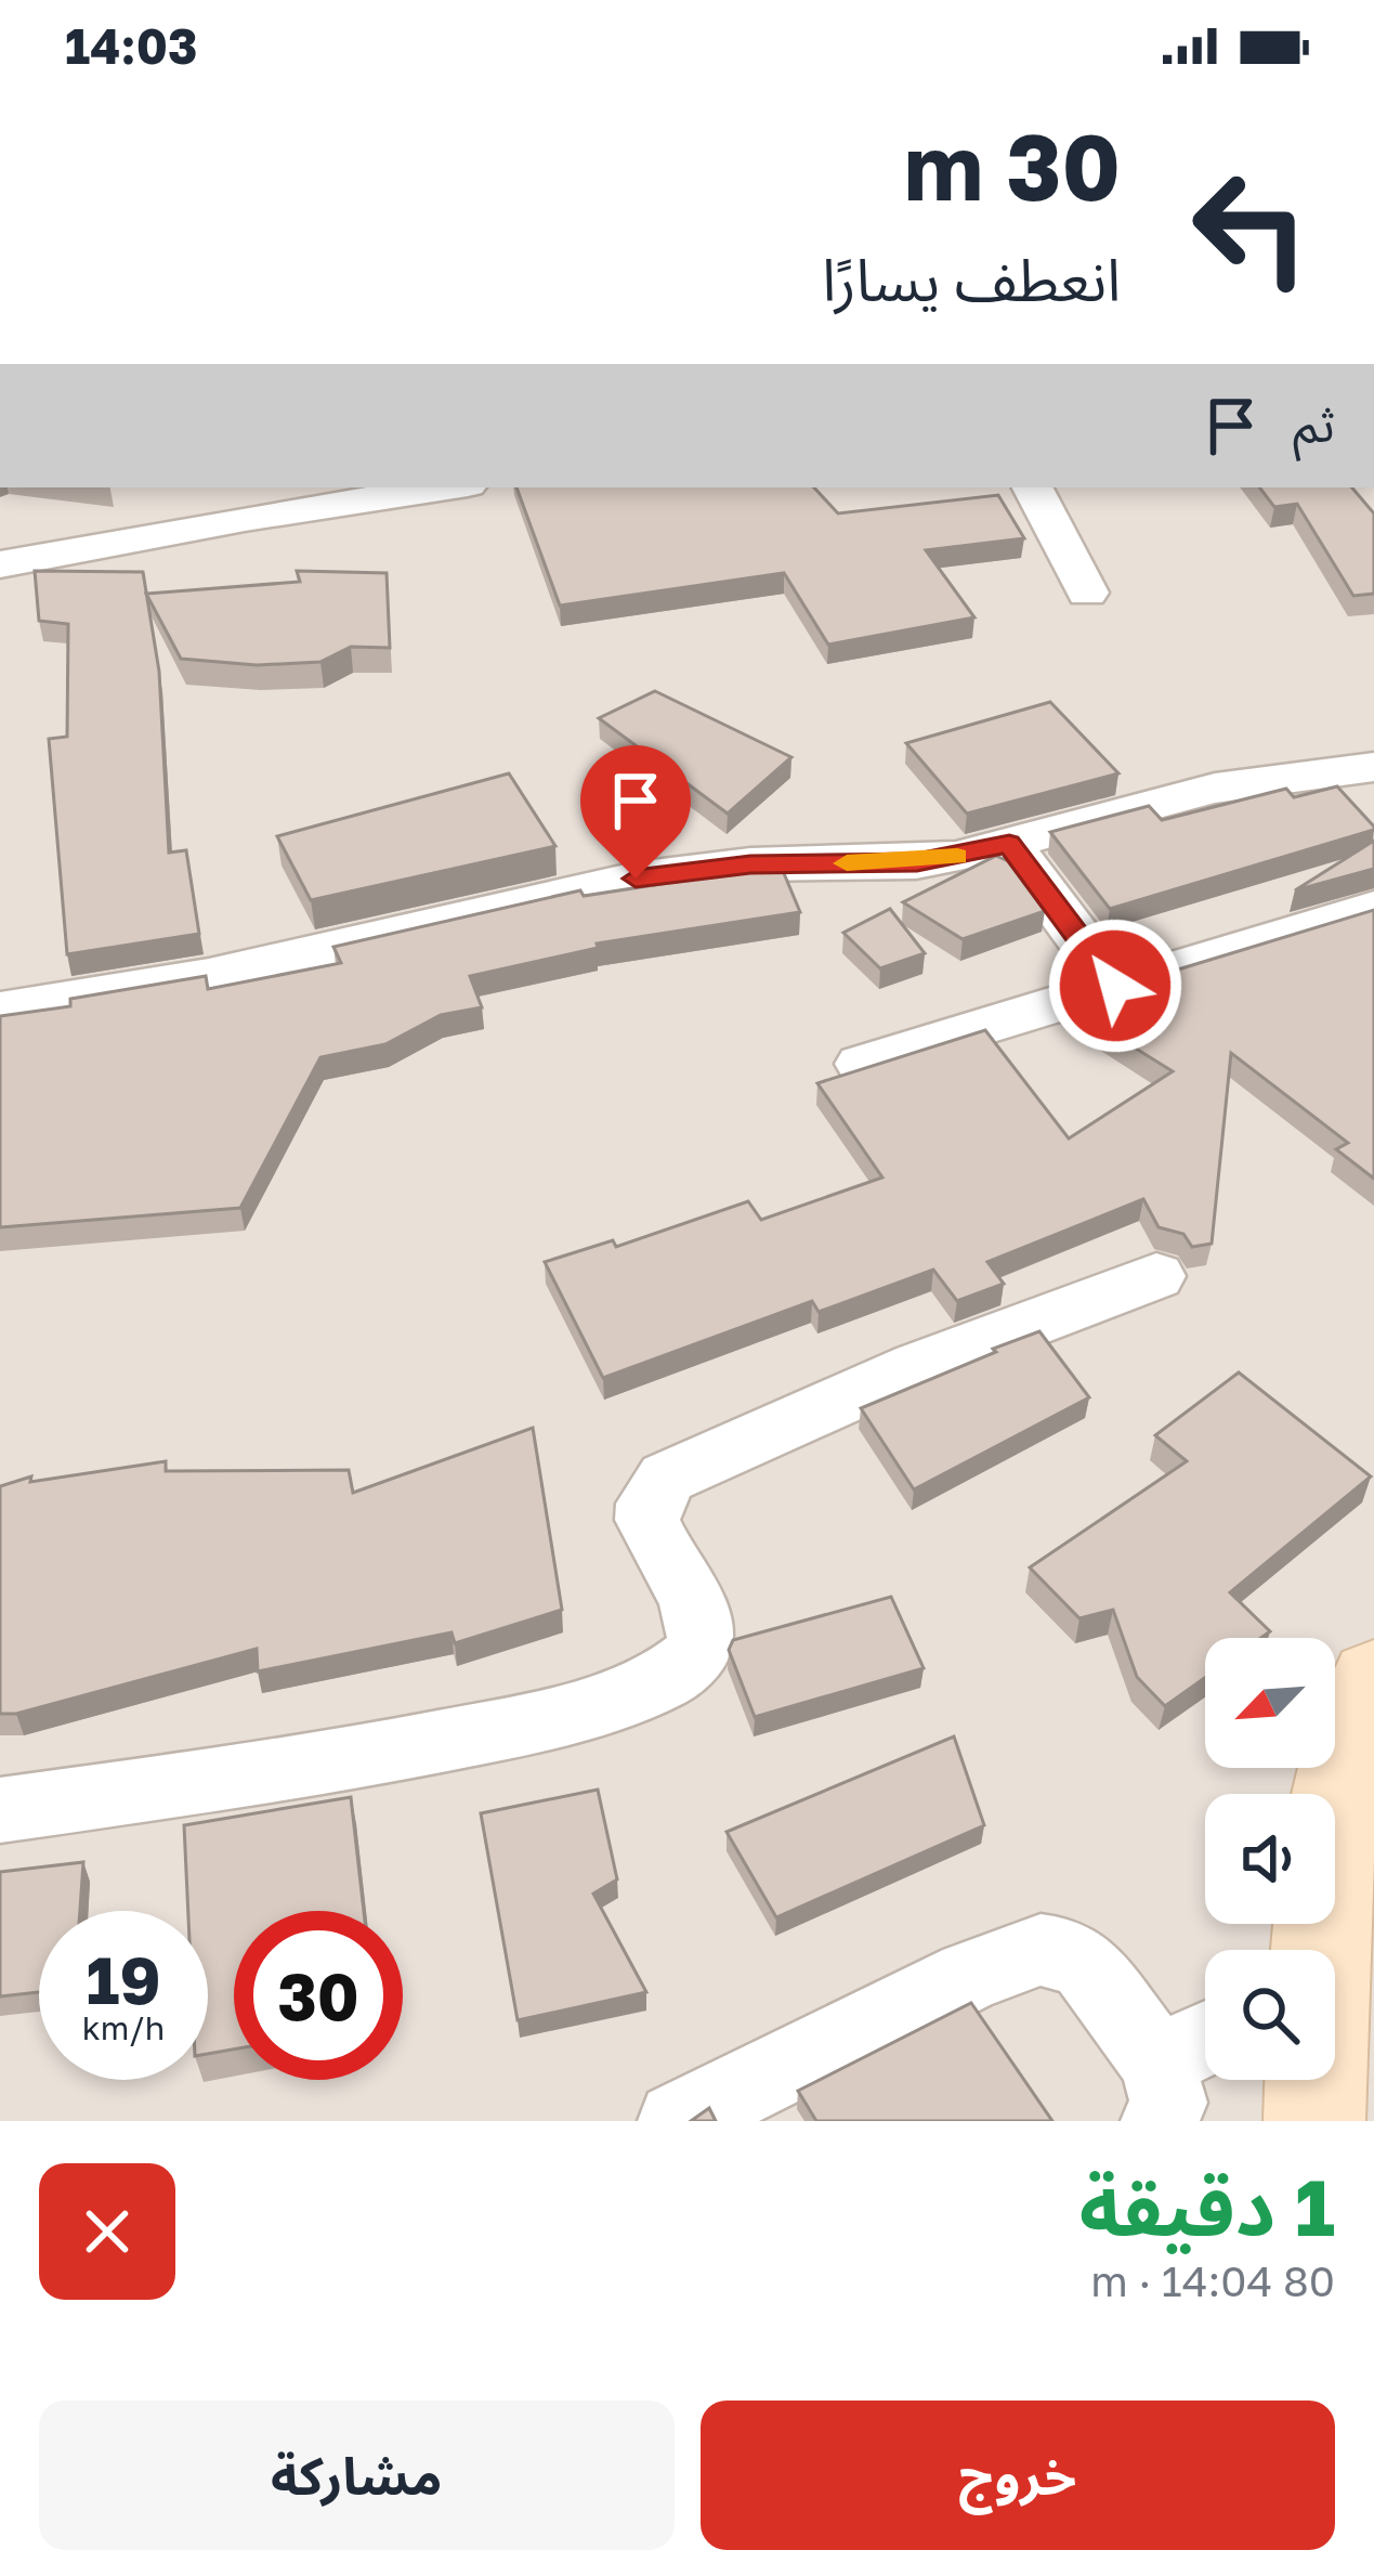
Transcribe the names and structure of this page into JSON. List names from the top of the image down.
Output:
{
  "north": "bottom left",
  "page": {
    "status": "14:03",
    "turn": ["30 m", "انعطف يسارًا"],
    "then": "ثم",
    "speed": "19 km/h",
    "limit": "30",
    "heading": ["1 دقيقة", "80 m · 14:04"],
    "buttons": ["خروج", "مشاركة"]
  }
}
